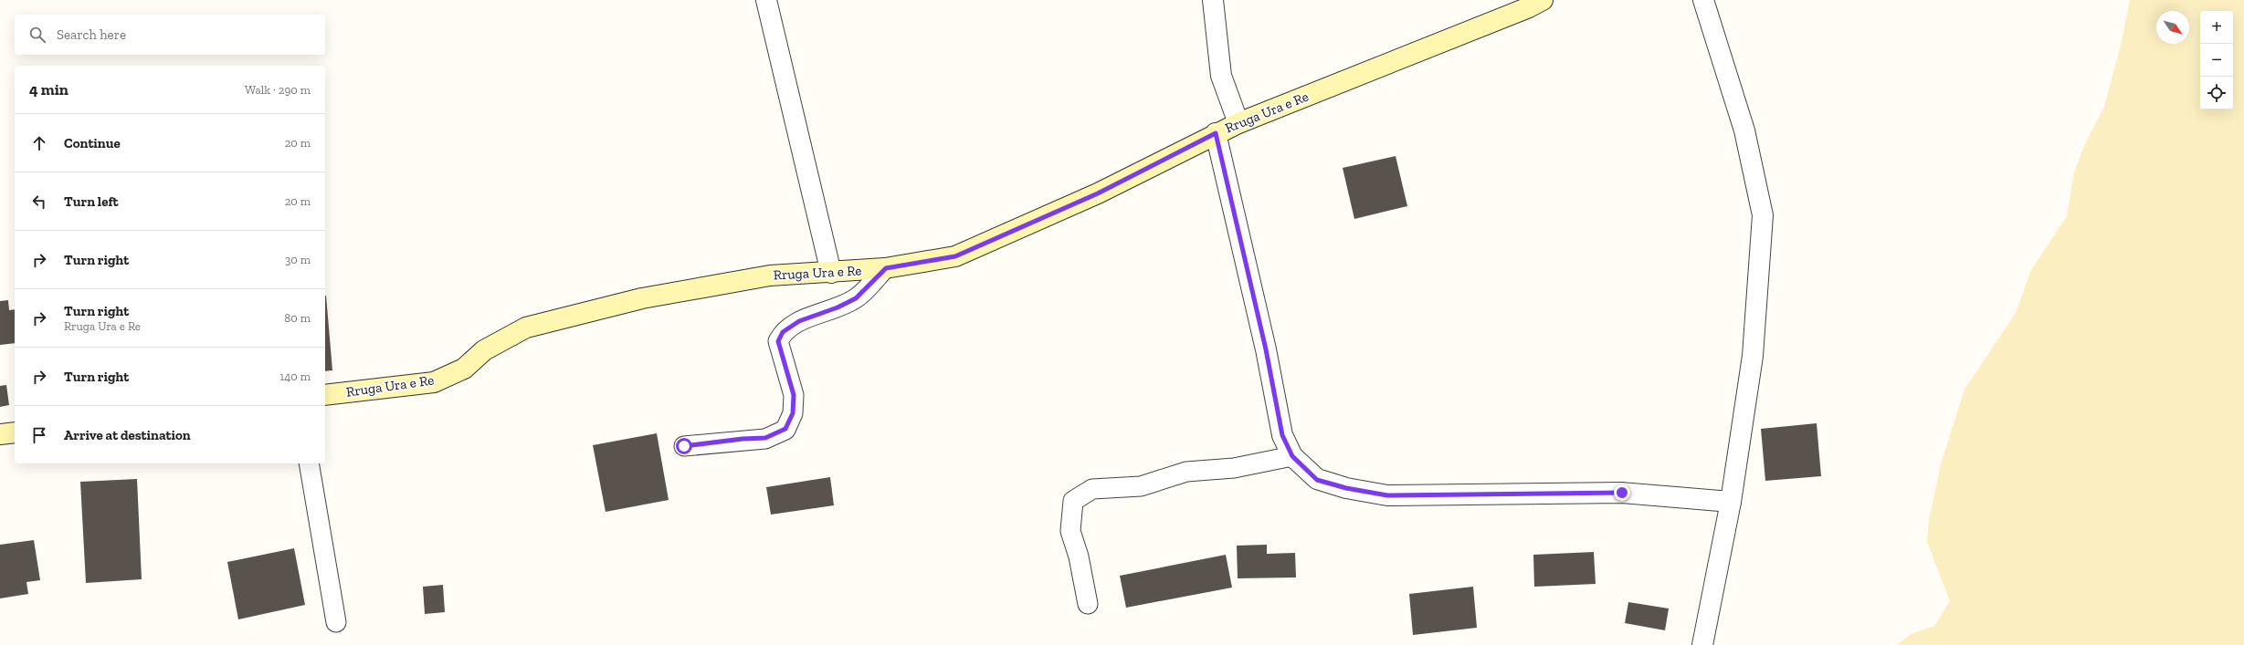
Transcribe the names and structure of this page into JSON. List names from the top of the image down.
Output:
{
  "streets": {
    "street": ["Rruga Ura e Re"]
  },
  "north": "bottom right",
  "page": {
    "map_buttons": ["+", "−"],
    "search": "Search here",
    "heading": ["4 min", "Walk · 290 m"],
    "list": [
      ["Continue", "20 m"],
      ["Turn left", "20 m"],
      ["Turn right", "30 m"],
      ["Turn right", "Rruga Ura e Re", "80 m"],
      ["Turn right", "140 m"],
      "Arrive at destination"
    ]
  }
}
